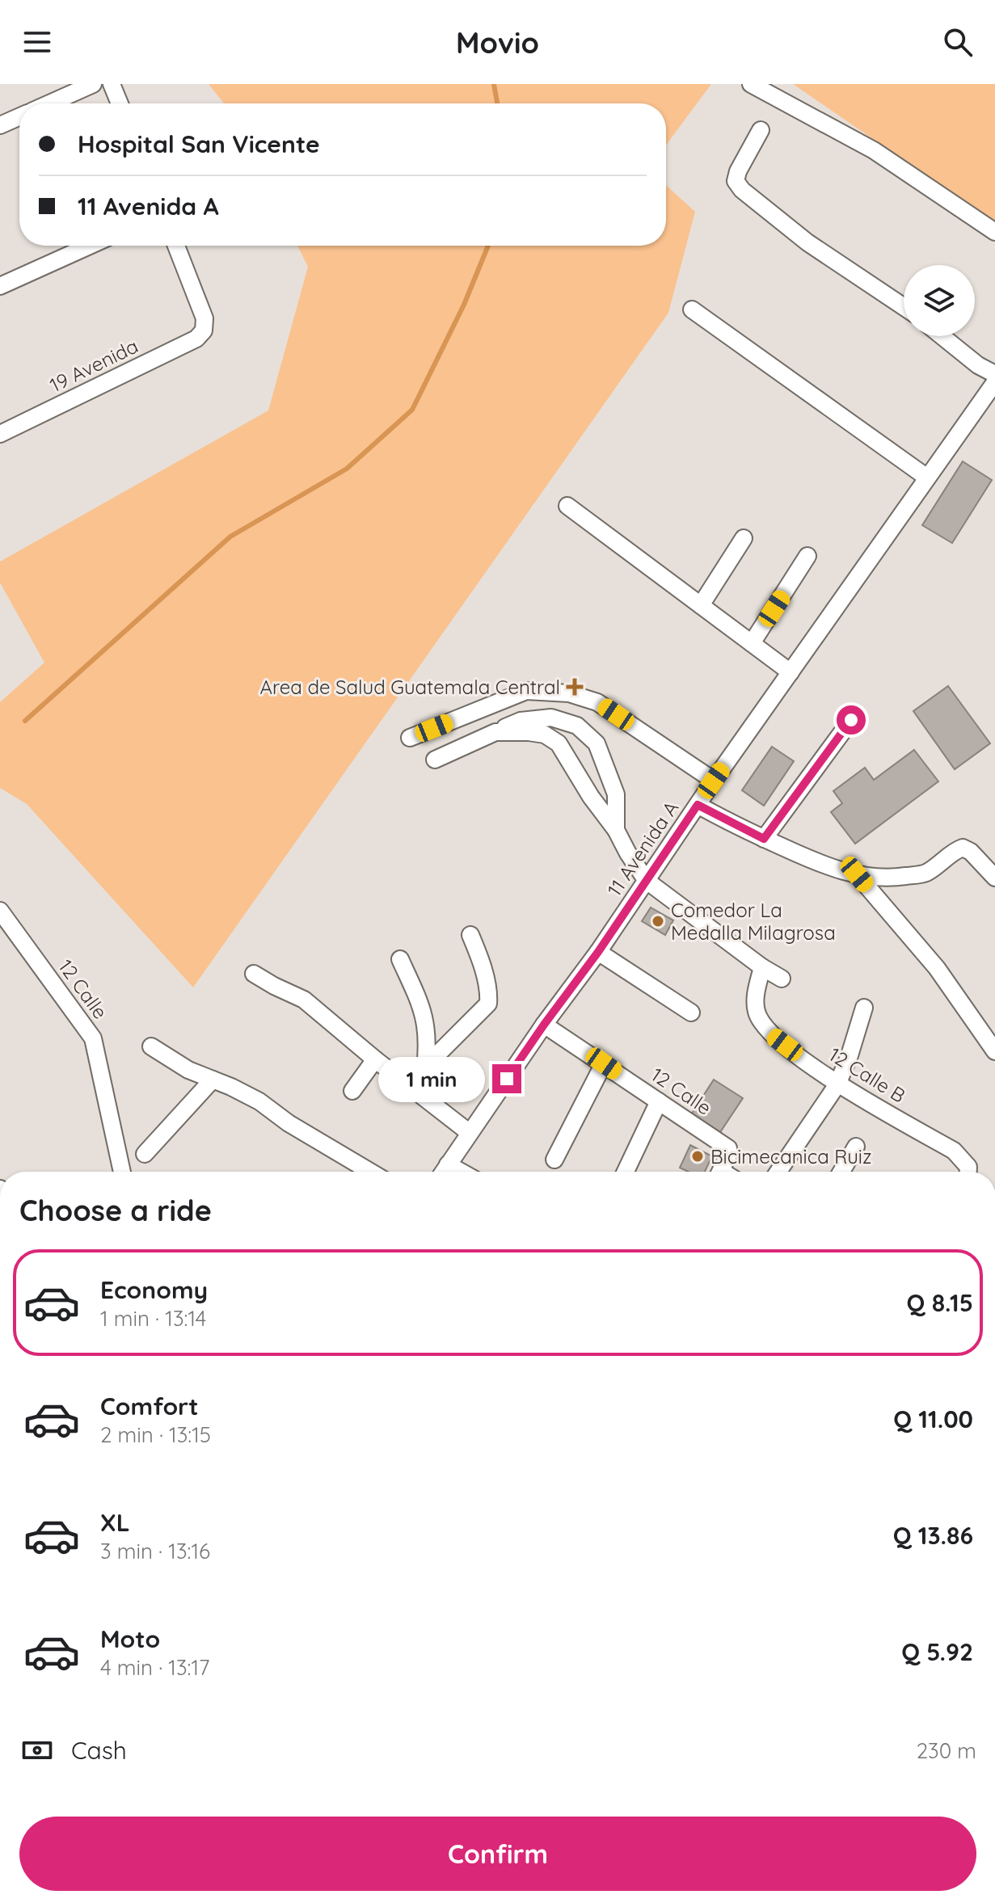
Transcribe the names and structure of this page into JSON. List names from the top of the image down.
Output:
{
  "streets": {
    "street": [
      "19 Avenida",
      "11 Avenida A",
      "12 Calle",
      "12 Calle B"
    ]
  },
  "crossings": [
    ["11 Avenida A", "12 Calle"]
  ],
  "places": {
    "health": ["Area de Salud Guatemala Central"],
    "other": ["Comedor La Medalla Milagrosa", "Bicimecanica Ruiz"]
  },
  "page": {
    "header": "Movio",
    "banner": ["Hospital San Vicente", "11 Avenida A"],
    "bubble": "1 min",
    "heading": "Choose a ride",
    "list": [
      {
        "name": "Economy",
        "note": "1 min · 13:14",
        "value": "Q 8.15"
      },
      {
        "name": "Comfort",
        "note": "2 min · 13:15",
        "value": "Q 11.00"
      },
      {
        "name": "XL",
        "note": "3 min · 13:16",
        "value": "Q 13.86"
      },
      {
        "name": "Moto",
        "note": "4 min · 13:17",
        "value": "Q 5.92"
      }
    ],
    "pay": ["Cash", "230 m"],
    "buttons": "Confirm"
  }
}
